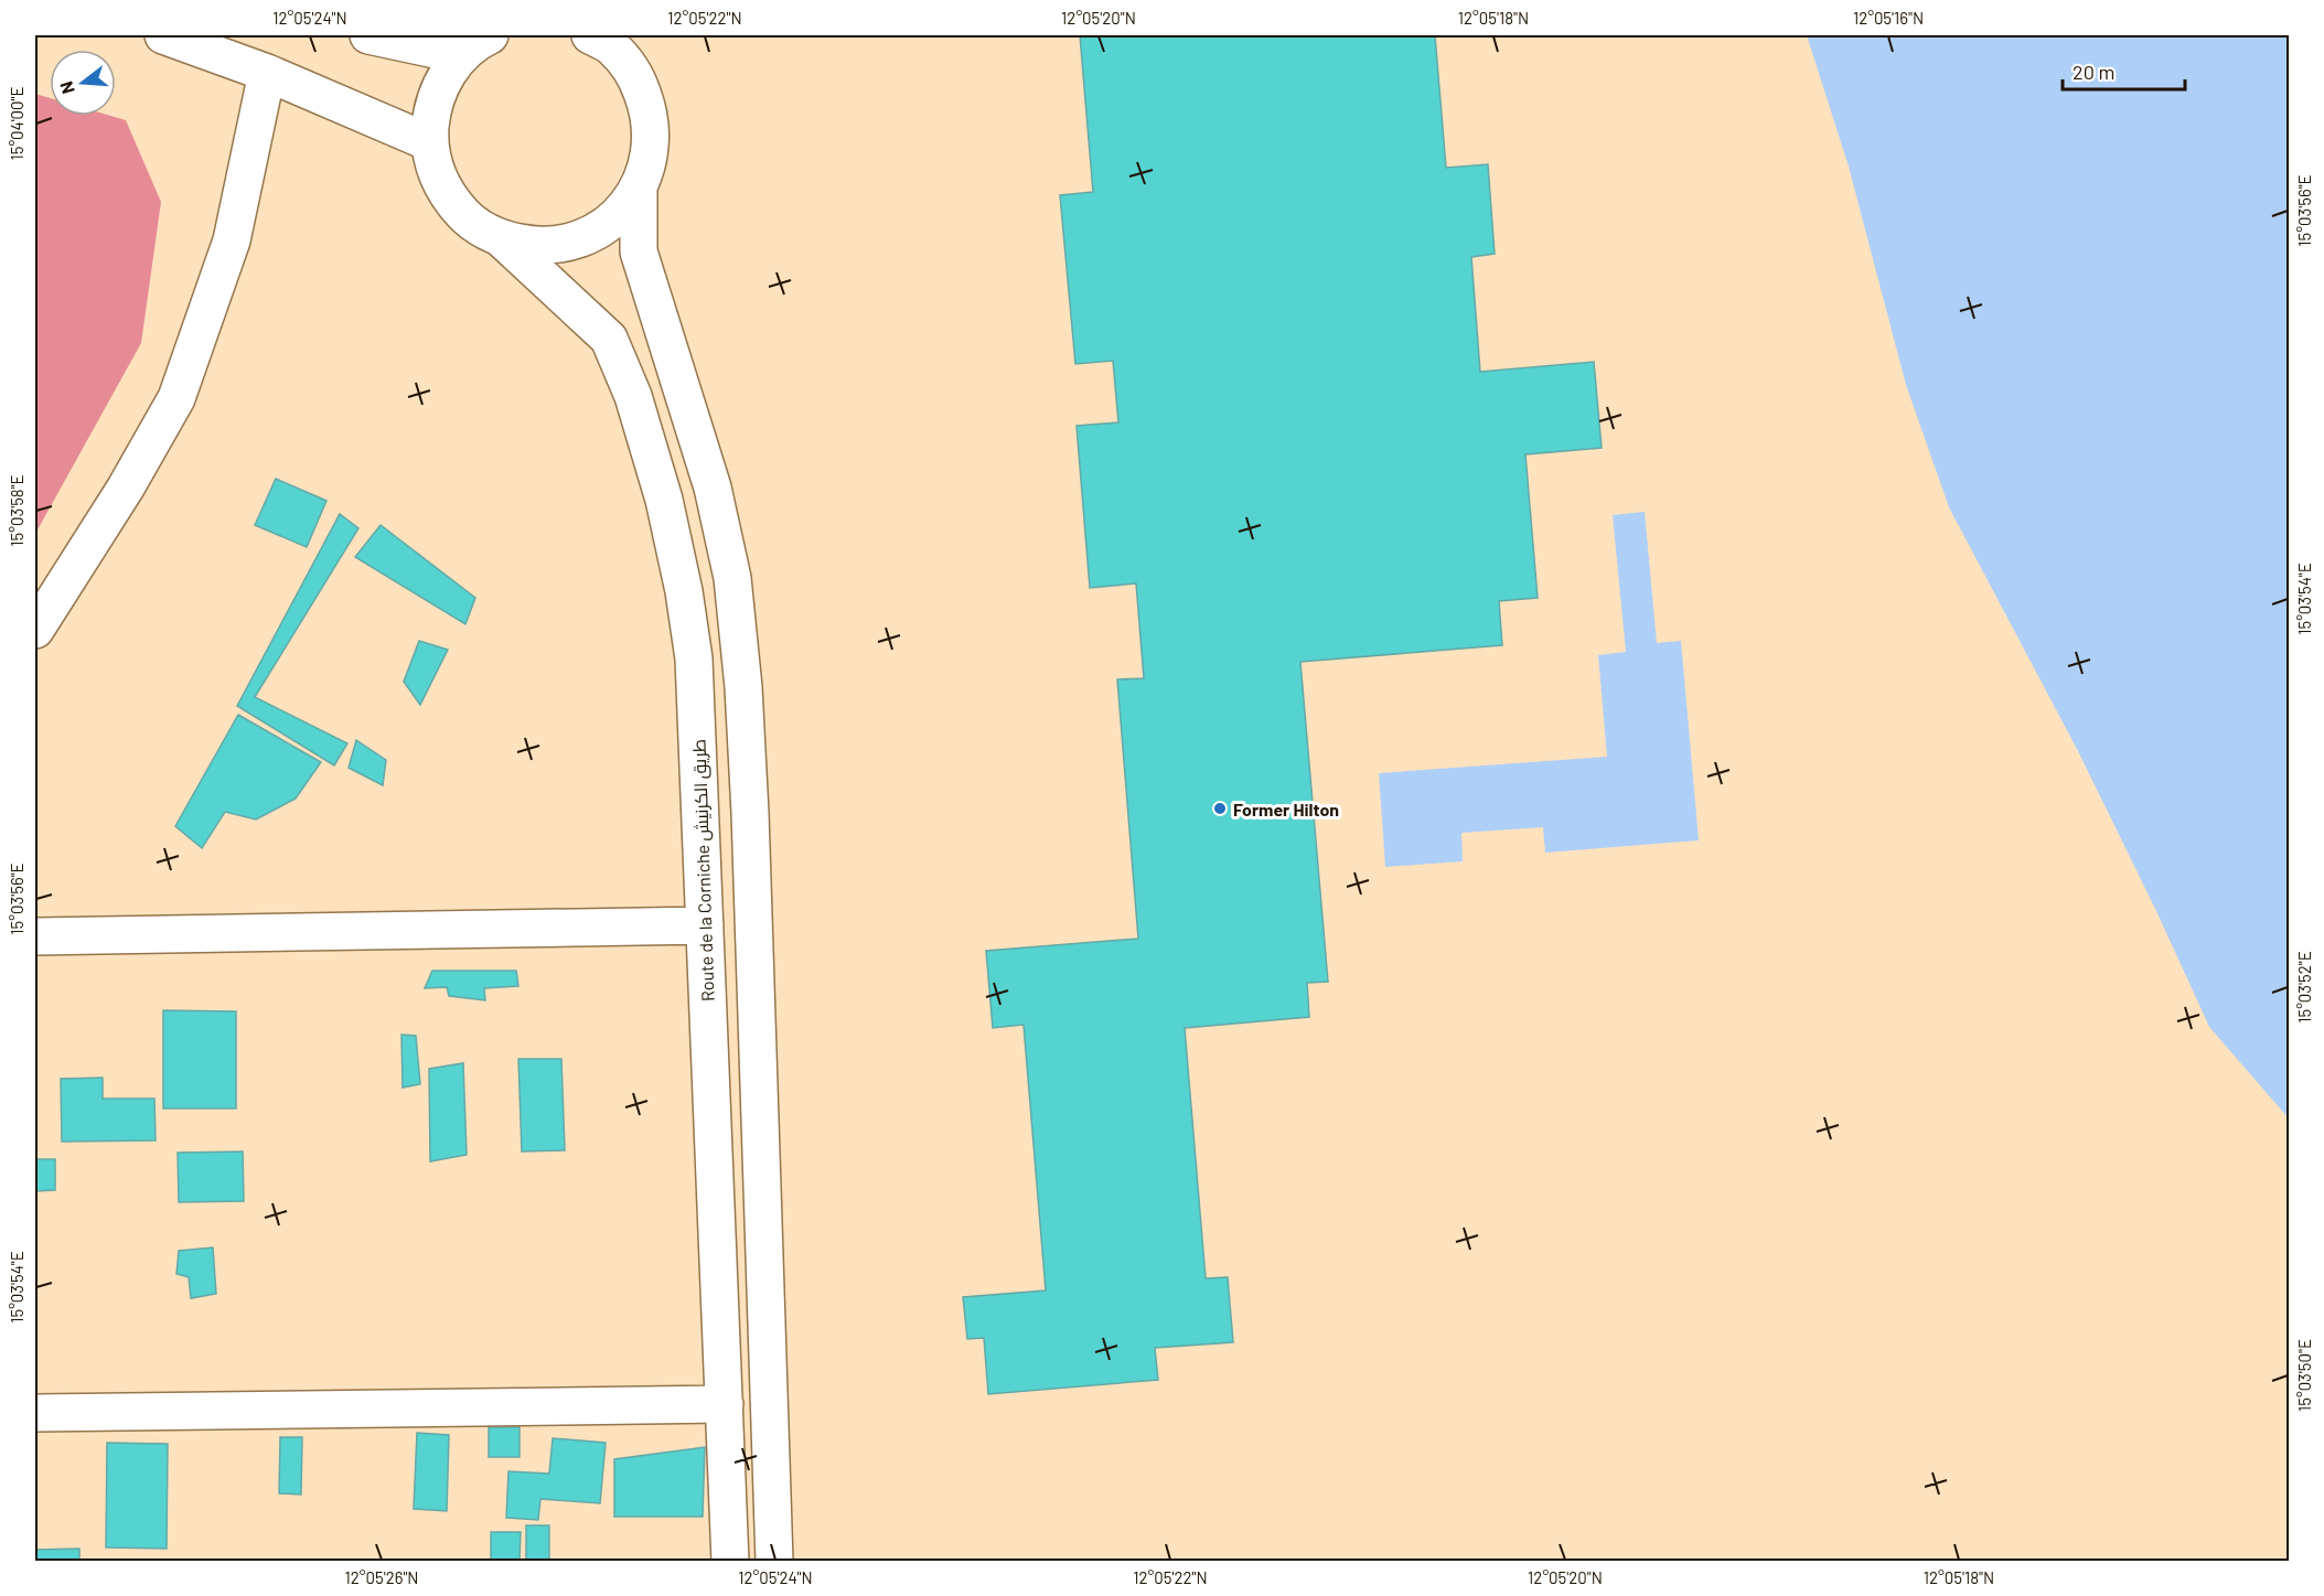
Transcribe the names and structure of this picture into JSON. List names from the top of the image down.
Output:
{
  "streets": {
    "street": ["Route de la Corniche طريق الكرنيش"]
  },
  "places": ["Former Hilton"],
  "scale_bar": "20 m",
  "north": "left",
  "coordinates": [
    "12°05'24\"N",
    "12°05'22\"N",
    "12°05'20\"N",
    "12°05'18\"N",
    "12°05'16\"N",
    "15°04'00\"E",
    "15°03'56\"E",
    "15°03'58\"E",
    "15°03'54\"E",
    "15°03'52\"E",
    "15°03'50\"E",
    "12°05'26\"N"
  ]
}
